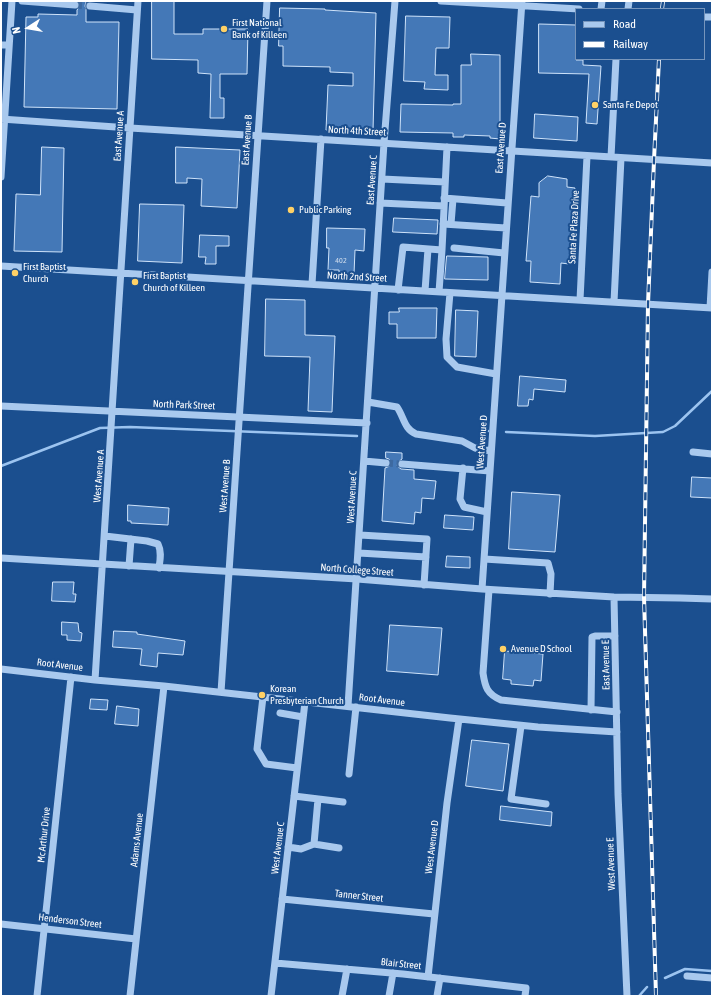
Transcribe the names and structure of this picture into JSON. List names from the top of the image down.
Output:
{
  "streets": {
    "street": [
      "North 4th Street",
      "East Avenue A",
      "East Avenue B",
      "East Avenue D",
      "East Avenue C",
      "Santa Fe Plaza Drive",
      "North 2nd Street",
      "North Park Street",
      "West Avenue D",
      "West Avenue A",
      "West Avenue B",
      "West Avenue C",
      "North College Street",
      "Root Avenue",
      "East Avenue E",
      "Mc Arthur Drive",
      "Adams Avenue",
      "West Avenue E",
      "Tanner Street",
      "Henderson Street",
      "Blair Street"
    ]
  },
  "crossings": [
    ["North 4th Street", "East Avenue A"],
    ["North 4th Street", "East Avenue B"],
    ["North 4th Street", "East Avenue D"],
    ["North 4th Street", "East Avenue C"],
    ["North 4th Street", "Santa Fe Plaza Drive"],
    ["East Avenue A", "North 2nd Street"],
    ["East Avenue A", "West Avenue A"],
    ["East Avenue B", "North 2nd Street"],
    ["East Avenue B", "West Avenue B"],
    ["East Avenue D", "North 2nd Street"],
    ["East Avenue D", "West Avenue D"],
    ["East Avenue C", "North 2nd Street"],
    ["East Avenue C", "West Avenue C"],
    ["Santa Fe Plaza Drive", "North 2nd Street"],
    ["North 2nd Street", "West Avenue D"],
    ["North 2nd Street", "West Avenue A"],
    ["North 2nd Street", "West Avenue B"],
    ["North 2nd Street", "West Avenue C"],
    ["North Park Street", "West Avenue A"],
    ["North Park Street", "West Avenue B"],
    ["North Park Street", "West Avenue C"],
    ["West Avenue D", "North College Street"],
    ["West Avenue D", "Root Avenue"],
    ["West Avenue D", "East Avenue E"],
    ["West Avenue D", "Tanner Street"],
    ["West Avenue D", "Blair Street"],
    ["West Avenue A", "North College Street"],
    ["West Avenue A", "Root Avenue"],
    ["West Avenue B", "North College Street"],
    ["West Avenue B", "Root Avenue"],
    ["West Avenue C", "North College Street"],
    ["West Avenue C", "Root Avenue"],
    ["West Avenue C", "Tanner Street"],
    ["West Avenue C", "Blair Street"],
    ["North College Street", "East Avenue E"],
    ["Root Avenue", "East Avenue E"],
    ["Root Avenue", "Mc Arthur Drive"],
    ["Root Avenue", "Adams Avenue"],
    ["Root Avenue", "West Avenue E"],
    ["East Avenue E", "West Avenue E"],
    ["Mc Arthur Drive", "Henderson Street"],
    ["Adams Avenue", "Henderson Street"]
  ],
  "places": [
    "First National Bank of Killeen",
    "Santa Fe Depot",
    "Public Parking",
    "First Baptist Church",
    "First Baptist Church of Killeen",
    "Avenue D School",
    "Korean Presbyterian Church"
  ],
  "house_numbers": ["402"],
  "legend": ["Road", "Railway"],
  "north": "left"
}
